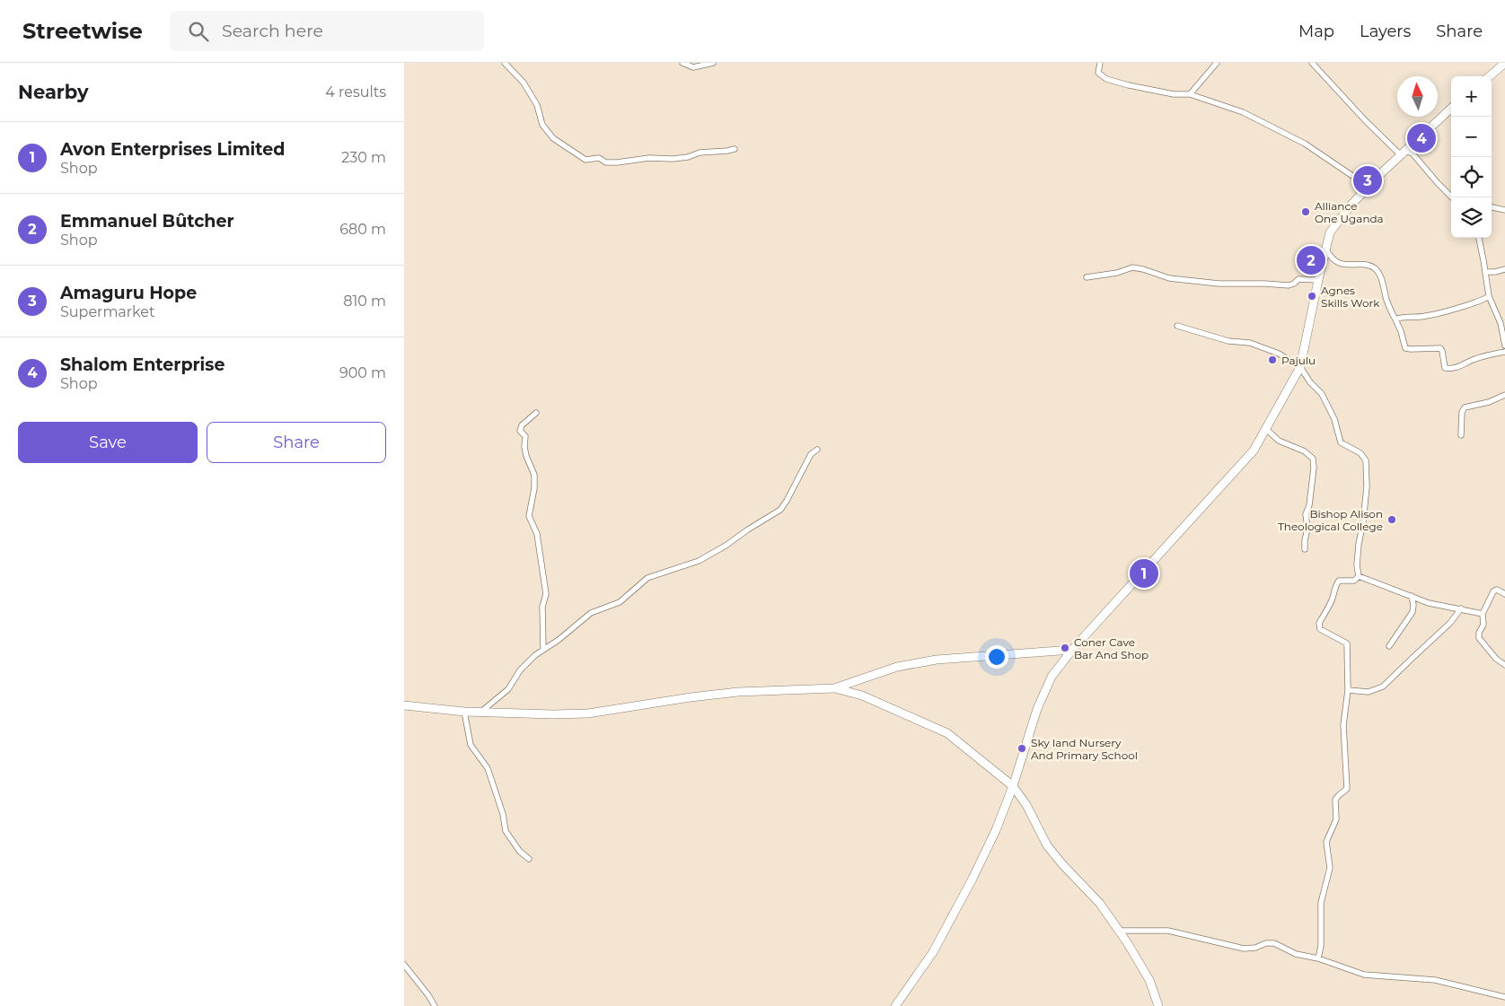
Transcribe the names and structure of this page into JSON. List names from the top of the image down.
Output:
{
  "places": [
    "Alliance One Uganda",
    "Agnes Skills Work",
    "Pajulu",
    "Bishop Alison Theological College",
    "Coner Cave Bar And Shop",
    "Sky land Nursery And Primary School"
  ],
  "north": "top",
  "page": {
    "header": "Streetwise",
    "search": "Search here",
    "nav": ["Map", "Layers", "Share"],
    "heading": ["Nearby", "4 results"],
    "map_buttons": ["+", "−"],
    "list": [
      {
        "mark": "1",
        "name": "Avon Enterprises Limited",
        "note": "Shop",
        "value": "230 m"
      },
      {
        "mark": "2",
        "name": "Emmanuel Bûtcher",
        "note": "Shop",
        "value": "680 m"
      },
      {
        "mark": "3",
        "name": "Amaguru Hope",
        "note": "Supermarket",
        "value": "810 m"
      },
      {
        "mark": "4",
        "name": "Shalom Enterprise",
        "note": "Shop",
        "value": "900 m"
      }
    ],
    "pins": [
      "4",
      "3",
      "2",
      "1"
    ],
    "buttons": ["Save", "Share"]
  }
}
